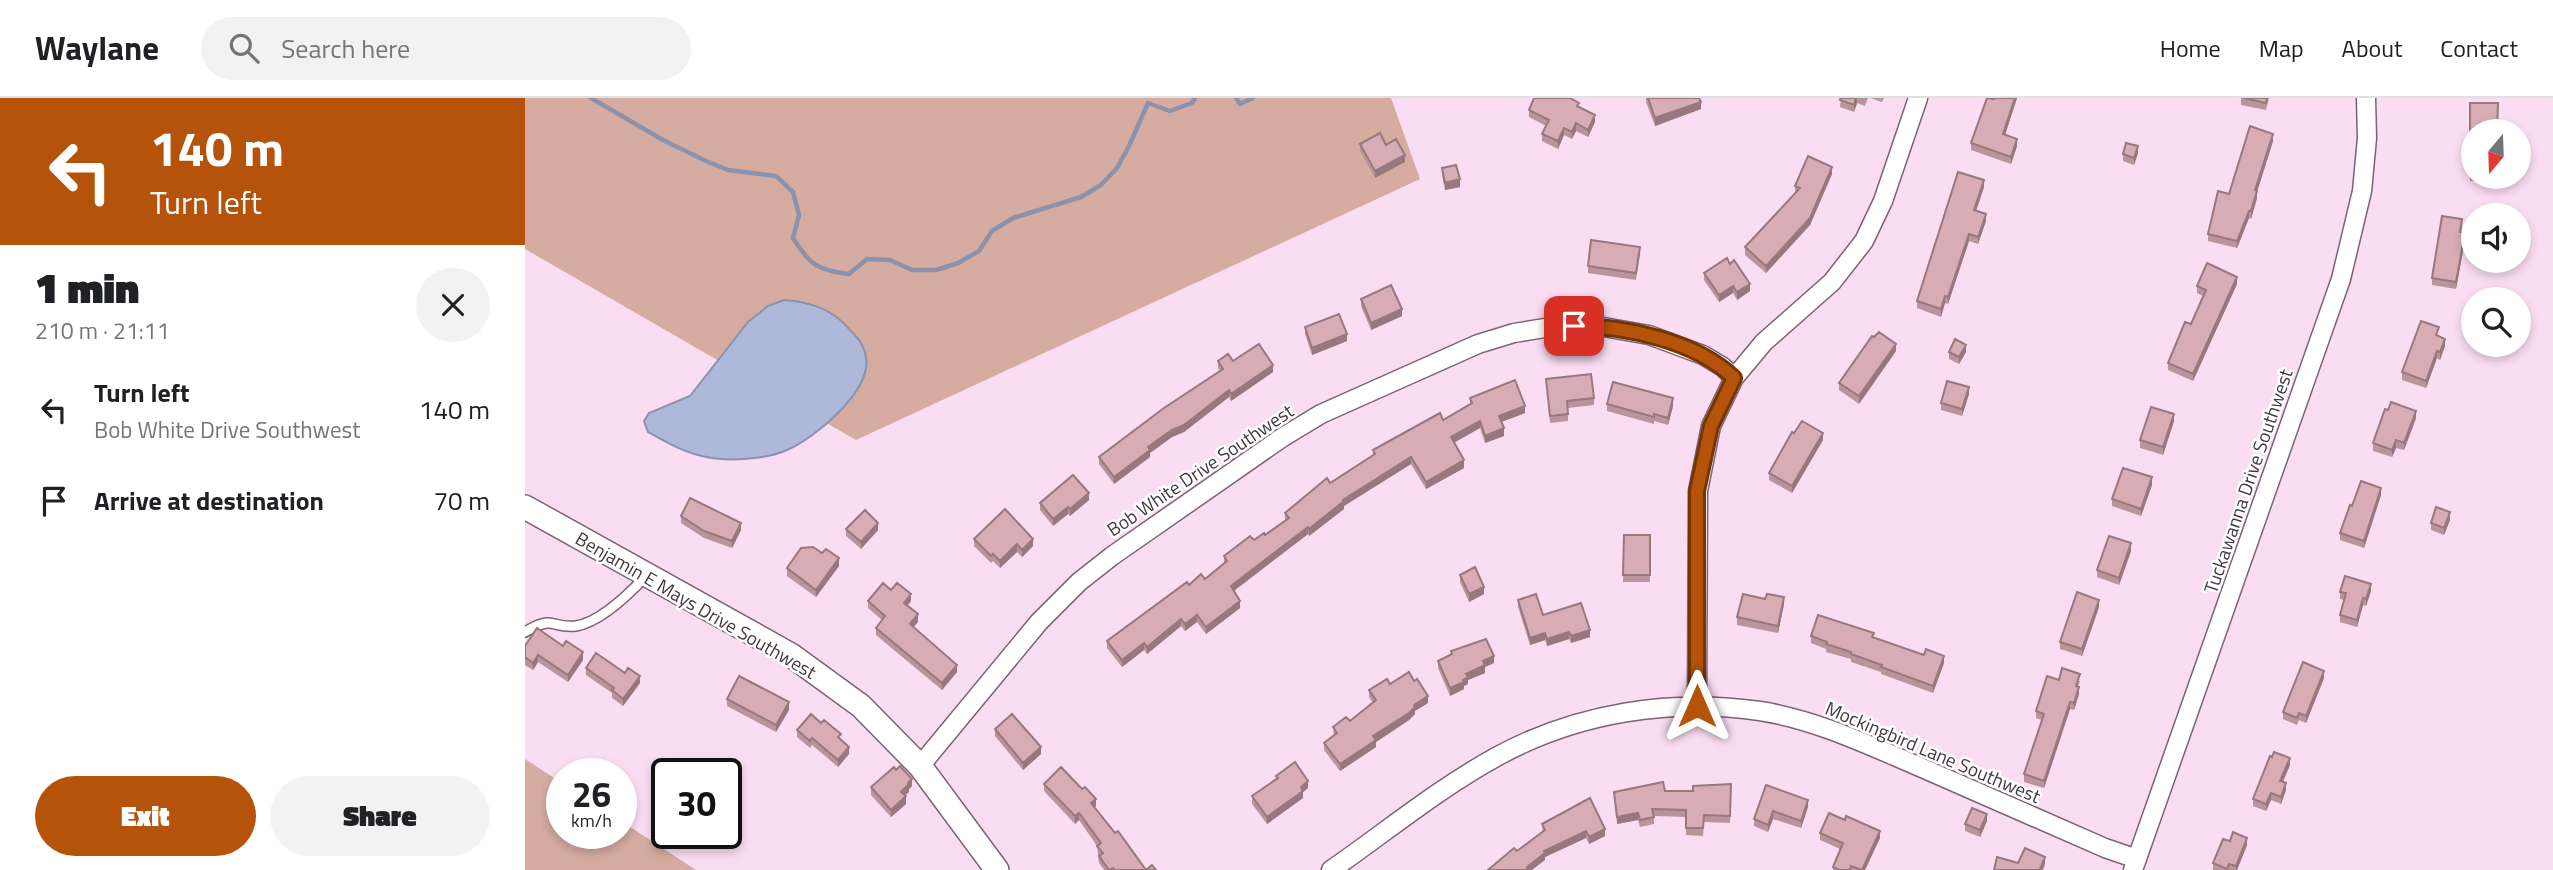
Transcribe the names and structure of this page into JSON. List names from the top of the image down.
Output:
{
  "streets": {
    "street": [
      "Bob White Drive Southwest",
      "Tuckawanna Drive Southwest",
      "Benjamin E Mays Drive Southwest",
      "Mockingbird Lane Southwest"
    ]
  },
  "crossings": [
    ["Bob White Drive Southwest", "Benjamin E Mays Drive Southwest"],
    ["Tuckawanna Drive Southwest", "Mockingbird Lane Southwest"]
  ],
  "north": "bottom",
  "page": {
    "header": "Waylane",
    "search": "Search here",
    "nav": [
      "Home",
      "Map",
      "About",
      "Contact"
    ],
    "turn": ["140 m", "Turn left"],
    "heading": ["1 min", "210 m · 21:11"],
    "list": [
      {
        "name": "Turn left",
        "note": "Bob White Drive Southwest",
        "value": "140 m"
      },
      {
        "name": "Arrive at destination",
        "value": "70 m"
      }
    ],
    "speed": "26 km/h",
    "limit": "30",
    "buttons": ["Exit", "Share"]
  }
}
